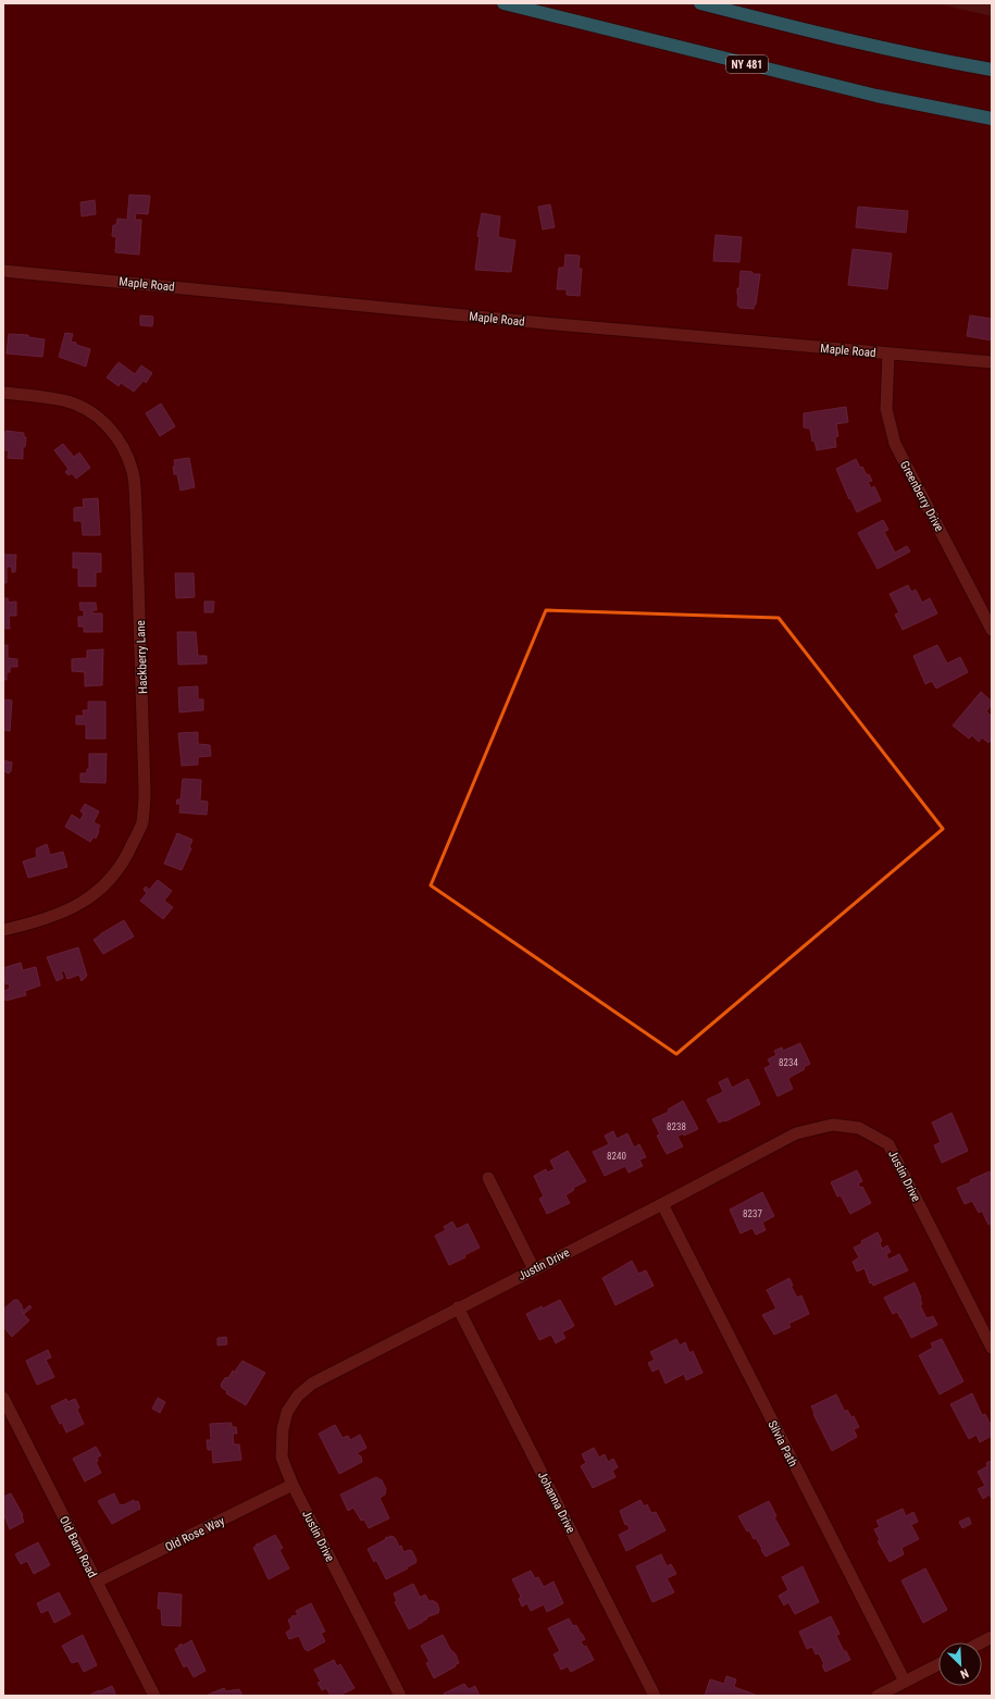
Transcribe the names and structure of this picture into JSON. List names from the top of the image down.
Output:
{
  "streets": {
    "highway": ["NY 481"],
    "street": [
      "Maple Road",
      "Greenberry Drive",
      "Hackberry Lane",
      "Justin Drive",
      "Silvia Path",
      "Johanna Drive",
      "Old Rose Way",
      "Old Barn Road"
    ]
  },
  "crossings": [
    ["Maple Road", "Greenberry Drive"],
    ["Justin Drive", "Silvia Path"],
    ["Justin Drive", "Johanna Drive"],
    ["Justin Drive", "Old Rose Way"],
    ["Old Rose Way", "Old Barn Road"]
  ],
  "house_numbers": [
    "8234",
    "8238",
    "8240",
    "8237"
  ],
  "north": "bottom right"
}
